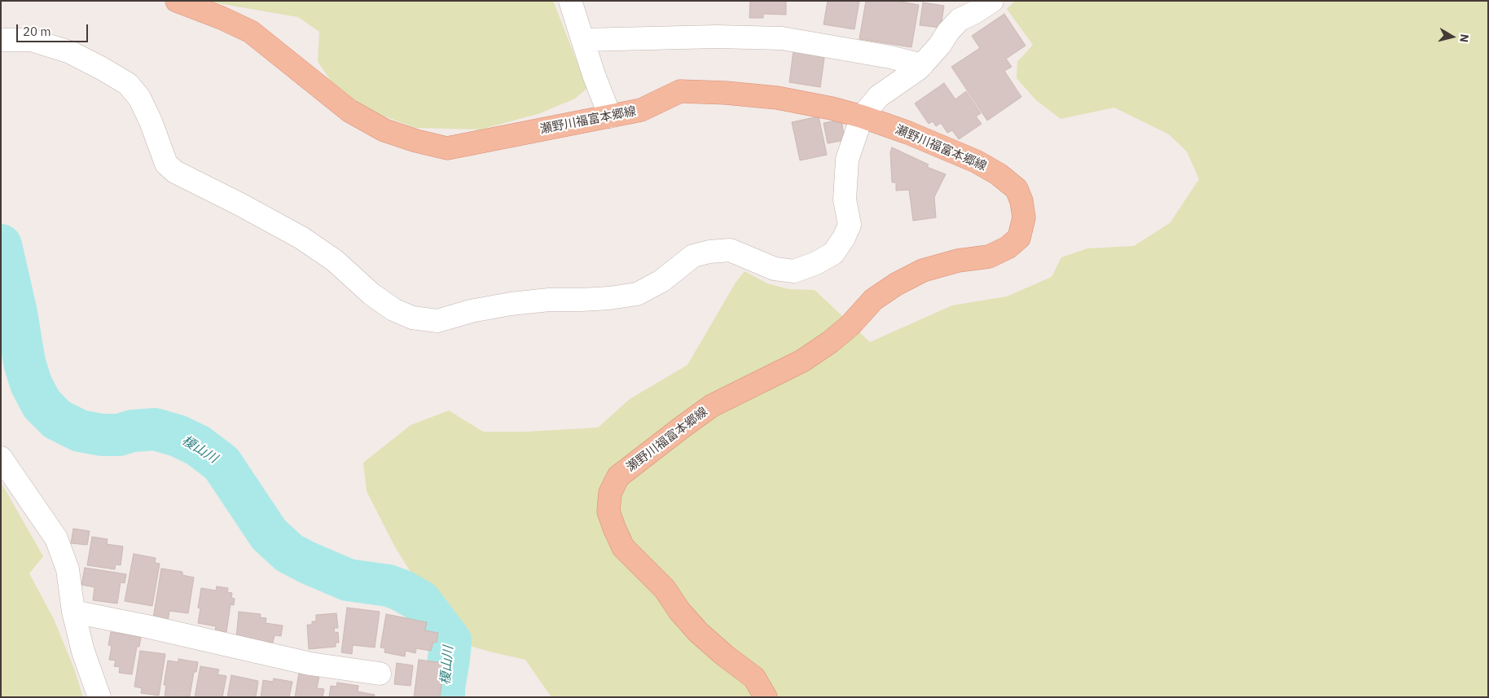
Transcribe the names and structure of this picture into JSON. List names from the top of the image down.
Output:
{
  "streets": {
    "main road": ["瀬野川福富本郷線"]
  },
  "water": ["榎山川"],
  "scale_bar": "20 m",
  "north": "right"
}
